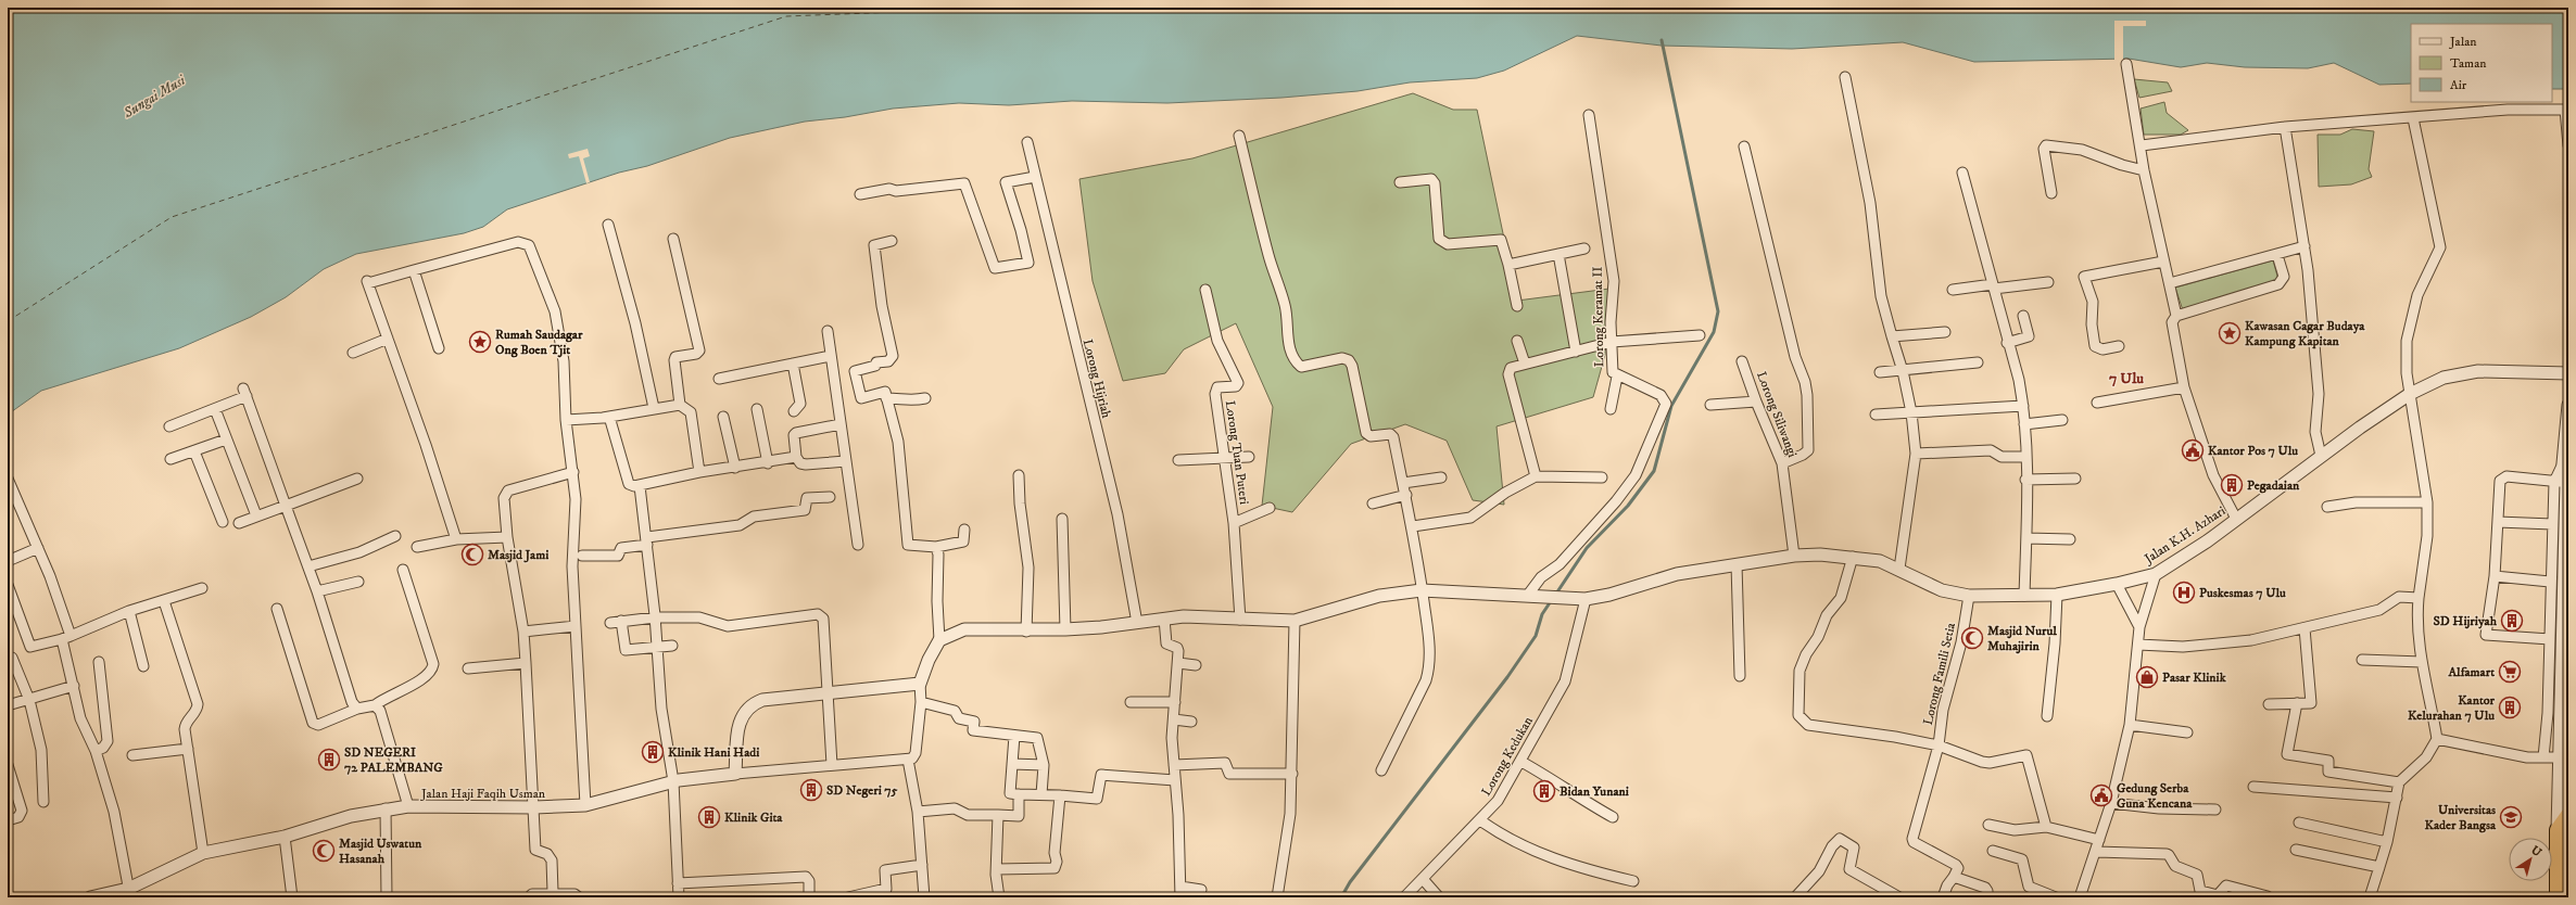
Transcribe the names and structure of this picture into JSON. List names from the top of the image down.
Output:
{
  "streets": {
    "street": [
      "Lorong Keramat II",
      "Lorong Hijriah",
      "Lorong Siliwangi",
      "Lorong Tuan Puteri",
      "Jalan K.H. Azhari",
      "Lorong Famili Setia",
      "Lorong Kedukan",
      "Jalan Haji Faqih Usman"
    ]
  },
  "crossings": [
    ["Lorong Keramat II", "Jalan K.H. Azhari"],
    ["Lorong Hijriah", "Jalan K.H. Azhari"],
    ["Lorong Siliwangi", "Jalan K.H. Azhari"],
    ["Lorong Tuan Puteri", "Jalan K.H. Azhari"],
    ["Jalan K.H. Azhari", "Lorong Famili Setia"],
    ["Jalan K.H. Azhari", "Lorong Kedukan"]
  ],
  "districts": ["7 Ulu"],
  "water": ["Sungai Musi"],
  "places": {
    "place": ["Kawasan Cagar Budaya Kampung Kapitan", "Rumah Saudagar Ong Boen Tjit"],
    "public building": ["Kantor Pos 7 Ulu", "Gedung Serba Guna Kencana"],
    "building": [
      "Pegadaian",
      "SD Hijriyah",
      "Kantor Kelurahan 7 Ulu",
      "Klinik Hani Hadi",
      "SD NEGERI 72 PALEMBANG",
      "SD Negeri 75",
      "Bidan Yunani",
      "Klinik Gita"
    ],
    "mosque": ["Masjid Jami", "Masjid Nurul Muhajirin", "Masjid Uswatun Hasanah"],
    "hospital": ["Puskesmas 7 Ulu"],
    "supermarket": ["Alfamart"],
    "shop": ["Pasar Klinik"],
    "school or university": ["Universitas Kader Bangsa"]
  },
  "legend": ["Jalan", "Taman", "Air"],
  "north": "top right"
}
